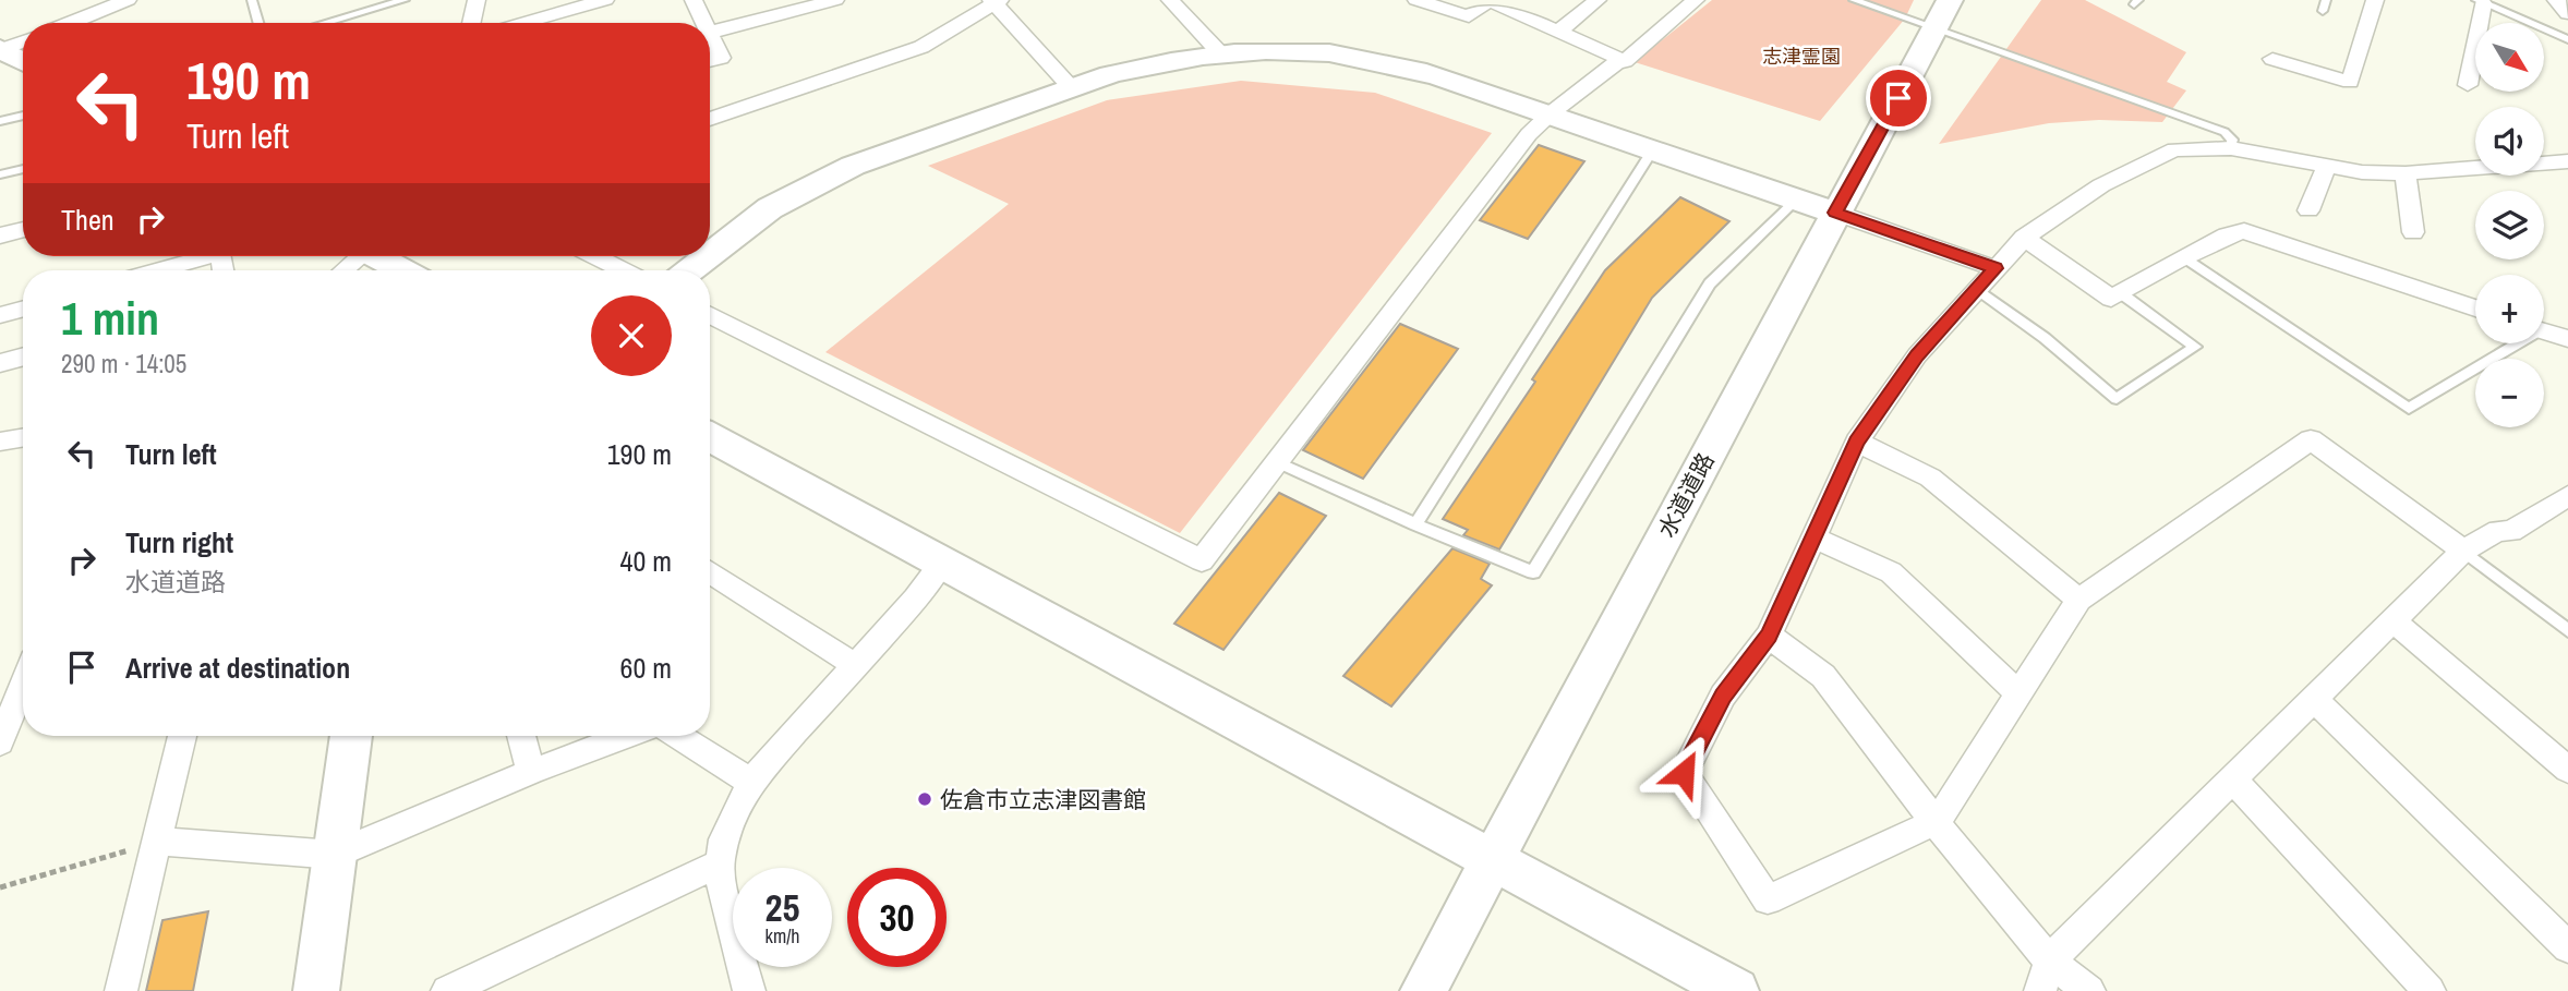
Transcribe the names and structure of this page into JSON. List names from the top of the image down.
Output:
{
  "streets": {
    "street": ["水道道路"]
  },
  "parks": ["志津霊園"],
  "places": ["佐倉市立志津図書館"],
  "north": "bottom right",
  "page": {
    "map_buttons": ["+", "−"],
    "turn": ["190 m", "Turn left"],
    "then": "Then",
    "heading": ["1 min", "290 m · 14:05"],
    "list": [
      {
        "name": "Turn left",
        "value": "190 m"
      },
      {
        "name": "Turn right",
        "note": "水道道路",
        "value": "40 m"
      },
      {
        "name": "Arrive at destination",
        "value": "60 m"
      }
    ],
    "speed": "25 km/h",
    "limit": "30"
  }
}
